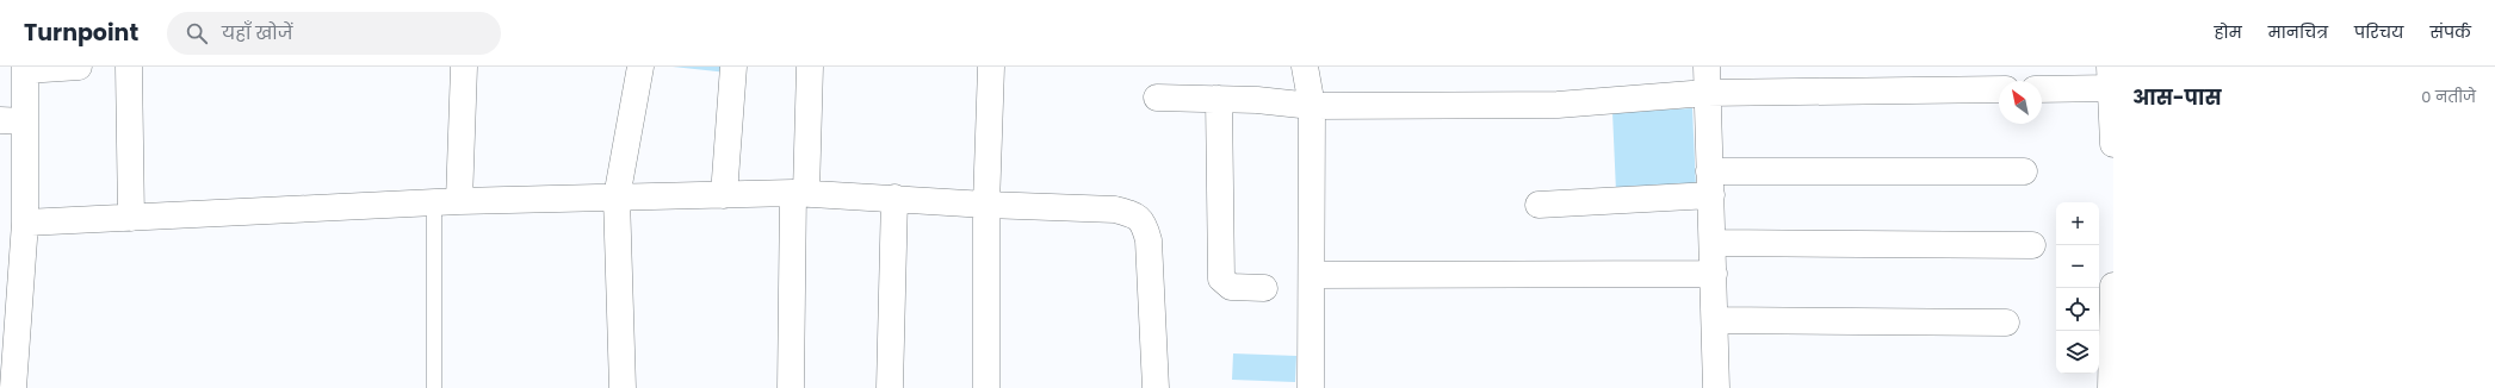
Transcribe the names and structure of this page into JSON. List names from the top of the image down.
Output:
{
  "north": "top left",
  "page": {
    "header": "Turnpoint",
    "search": "यहाँ खोजें",
    "nav": [
      "होम",
      "मानचित्र",
      "परिचय",
      "संपर्क"
    ],
    "heading": ["आस-पास", "0 नतीजे"],
    "map_buttons": ["+", "−"]
  }
}
